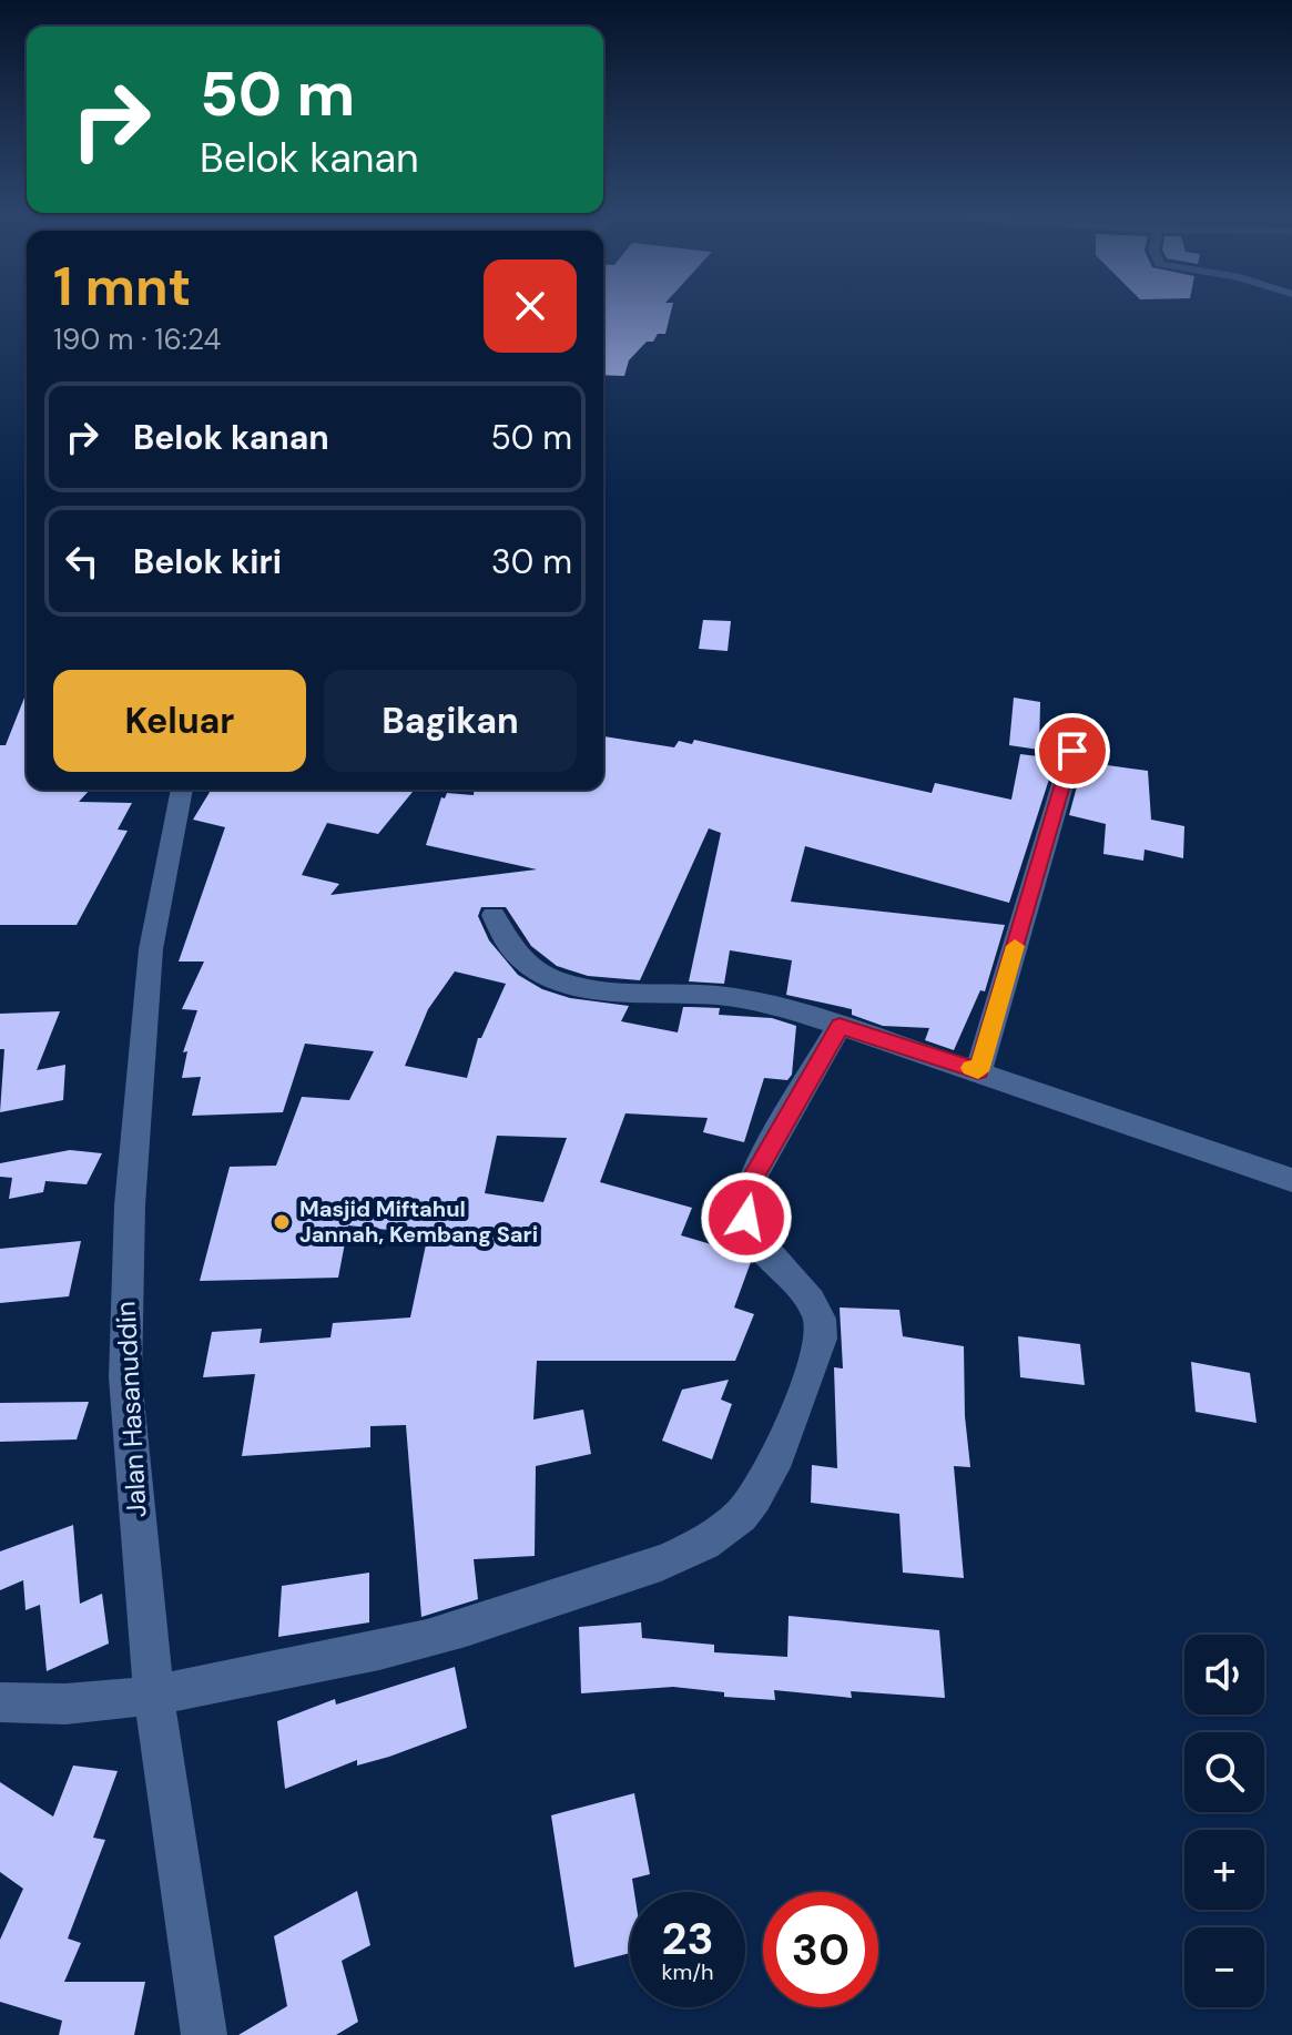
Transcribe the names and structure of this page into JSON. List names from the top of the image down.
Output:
{
  "streets": {
    "street": ["Jalan Hasanuddin"]
  },
  "places": ["Masjid Miftahul Jannah, Kembang Sari"],
  "page": {
    "turn": ["50 m", "Belok kanan"],
    "heading": ["1 mnt", "190 m · 16:24"],
    "list": [
      {
        "name": "Belok kanan",
        "value": "50 m"
      },
      {
        "name": "Belok kiri",
        "value": "30 m"
      }
    ],
    "buttons": ["Keluar", "Bagikan"],
    "map_buttons": ["+", "−"],
    "speed": "23 km/h",
    "limit": "30"
  }
}
